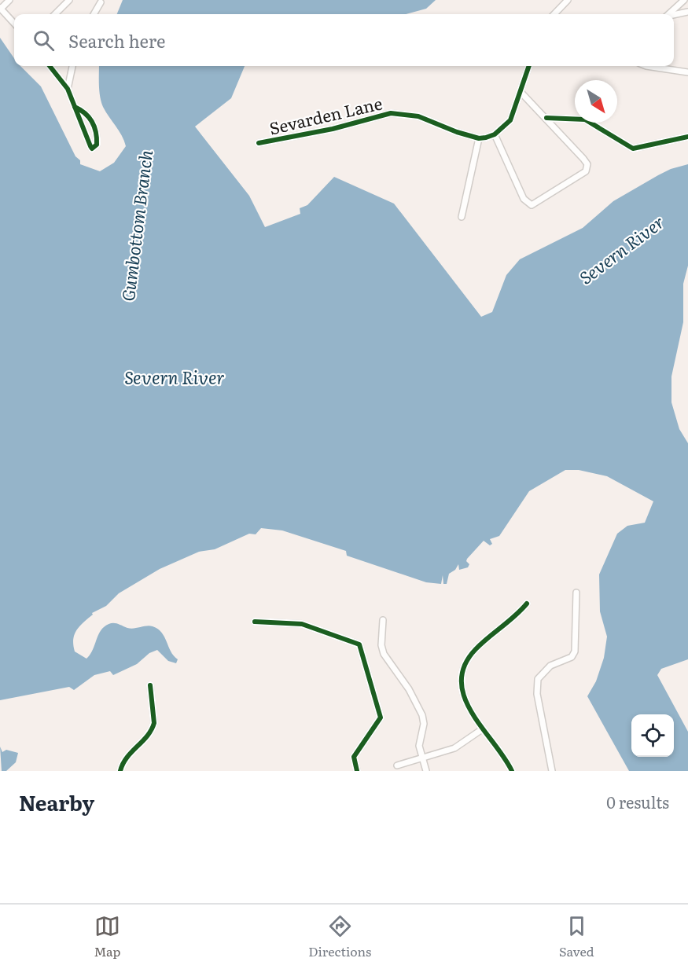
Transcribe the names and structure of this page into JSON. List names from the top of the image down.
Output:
{
  "streets": {
    "street": ["Sevarden Lane"]
  },
  "water": ["Gumbottom Branch", "Severn River"],
  "north": "bottom right",
  "page": {
    "search": "Search here",
    "heading": ["Nearby", "0 results"],
    "nav": ["Map", "Directions", "Saved"]
  }
}
